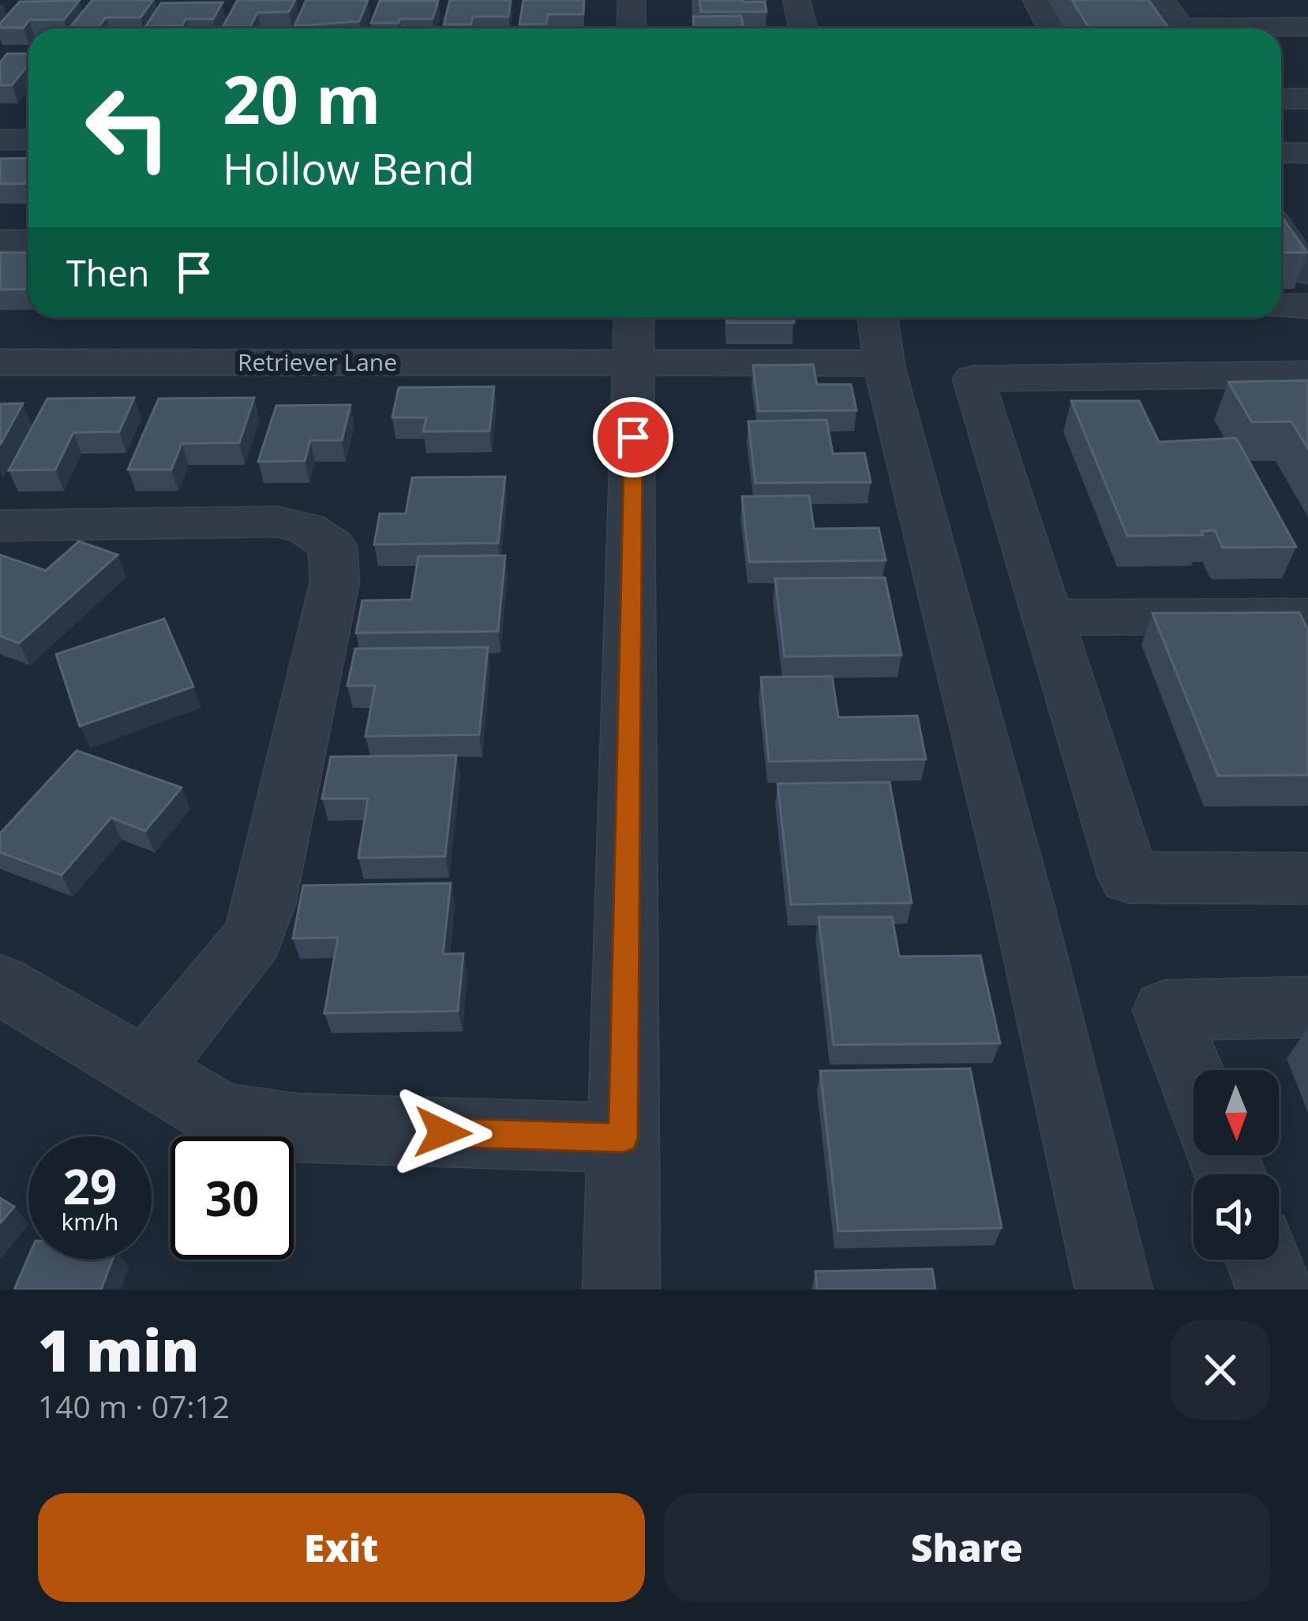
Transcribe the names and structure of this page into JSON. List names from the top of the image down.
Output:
{
  "streets": {
    "street": ["Retriever Lane"]
  },
  "north": "bottom",
  "page": {
    "turn": ["20 m", "Hollow Bend"],
    "then": "Then",
    "speed": "29 km/h",
    "limit": "30",
    "heading": ["1 min", "140 m · 07:12"],
    "buttons": ["Exit", "Share"]
  }
}
